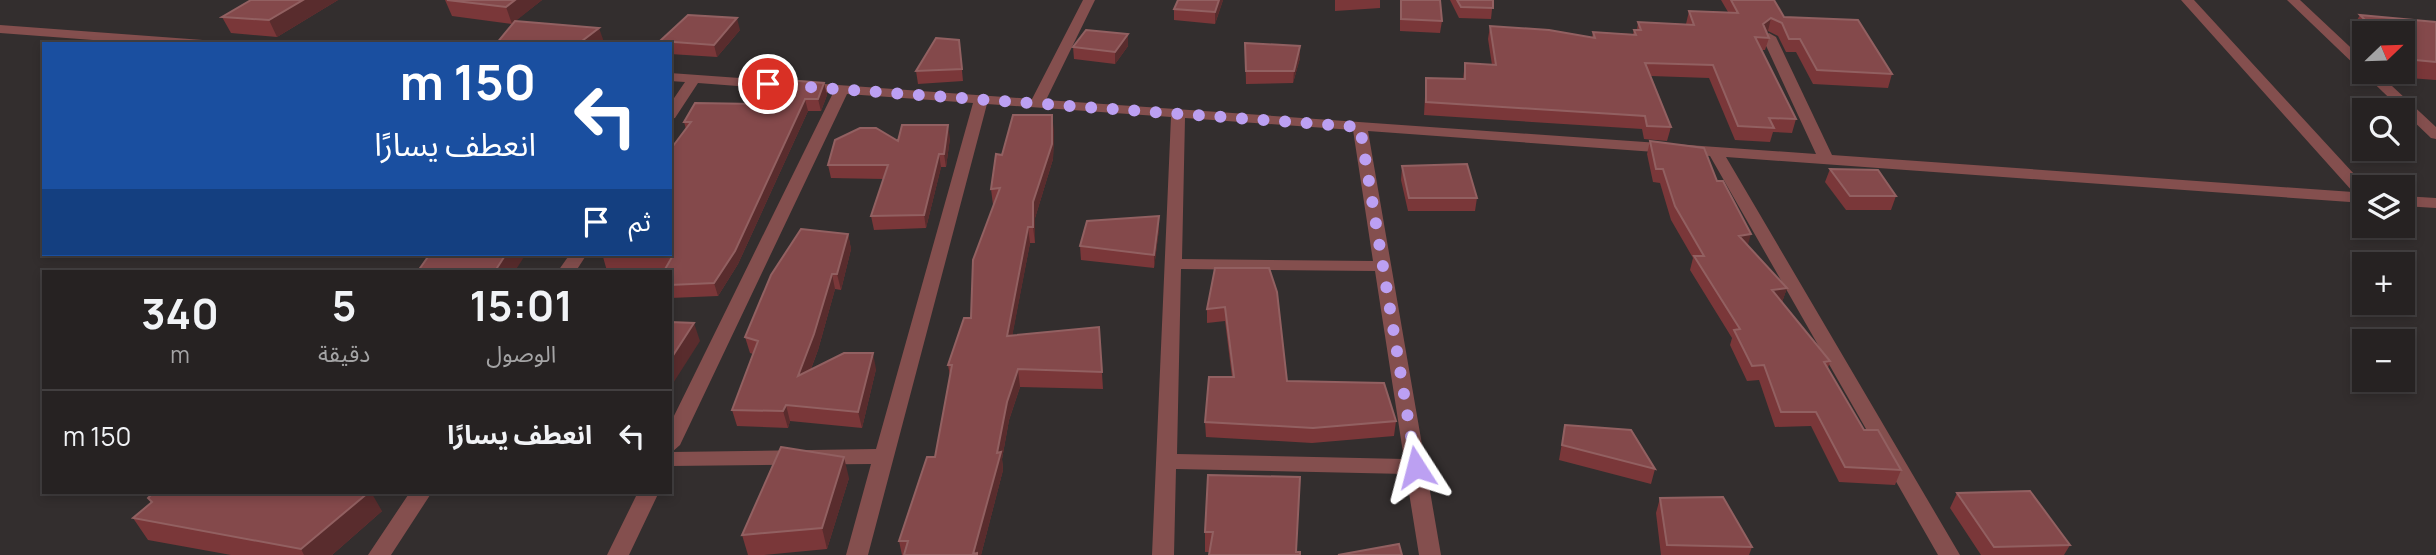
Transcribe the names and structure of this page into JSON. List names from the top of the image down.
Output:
{
  "north": "top right",
  "page": {
    "map_buttons": ["+", "−"],
    "turn": ["150 m", "انعطف يسارًا"],
    "then": "ثم",
    "eta": [
      "15:01",
      "الوصول",
      "5",
      "دقيقة",
      "340",
      "m"
    ],
    "list": [
      {
        "name": "انعطف يسارًا",
        "value": "150 m"
      }
    ]
  }
}
